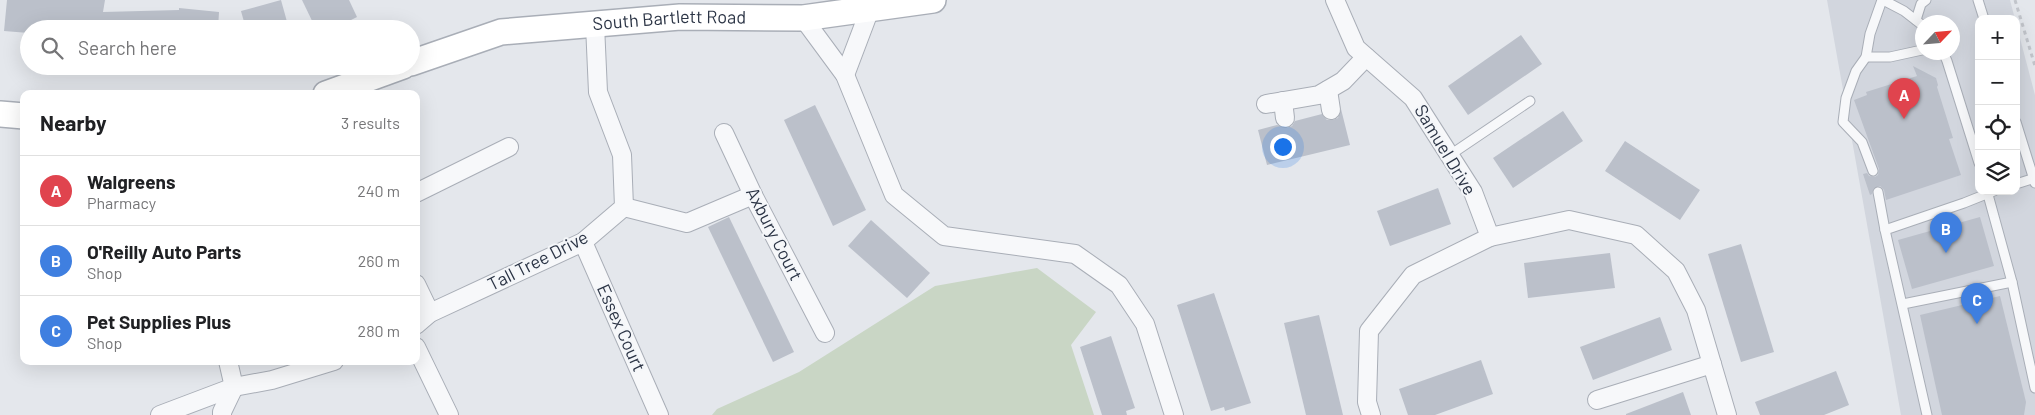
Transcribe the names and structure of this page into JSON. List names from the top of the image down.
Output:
{
  "streets": {
    "main road": ["South Bartlett Road"],
    "street": [
      "Samuel Drive",
      "Axbury Court",
      "Tall Tree Drive",
      "Essex Court"
    ]
  },
  "crossings": [
    ["Tall Tree Drive", "Essex Court"]
  ],
  "north": "top right",
  "page": {
    "map_buttons": ["+", "−"],
    "search": "Search here",
    "pins": ["A", "B", "C"],
    "heading": ["Nearby", "3 results"],
    "list": [
      {
        "mark": "A",
        "name": "Walgreens",
        "note": "Pharmacy",
        "value": "240 m"
      },
      {
        "mark": "B",
        "name": "O'Reilly Auto Parts",
        "note": "Shop",
        "value": "260 m"
      },
      {
        "mark": "C",
        "name": "Pet Supplies Plus",
        "note": "Shop",
        "value": "280 m"
      }
    ]
  }
}
